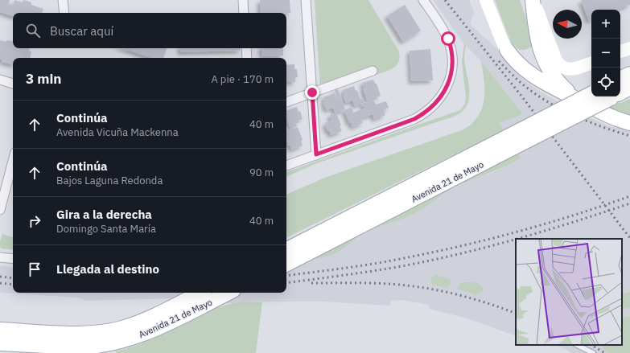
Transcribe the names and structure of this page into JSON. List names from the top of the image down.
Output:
{
  "streets": {
    "main road": ["Avenida 21 de Mayo"]
  },
  "north": "left",
  "page": {
    "map_buttons": ["+", "−"],
    "search": "Buscar aquí",
    "heading": ["3 min", "A pie · 170 m"],
    "list": [
      ["Continúa", "Avenida Vicuña Mackenna", "40 m"],
      ["Continúa", "Bajos Laguna Redonda", "90 m"],
      ["Gira a la derecha", "Domingo Santa María", "40 m"],
      "Llegada al destino"
    ]
  }
}
